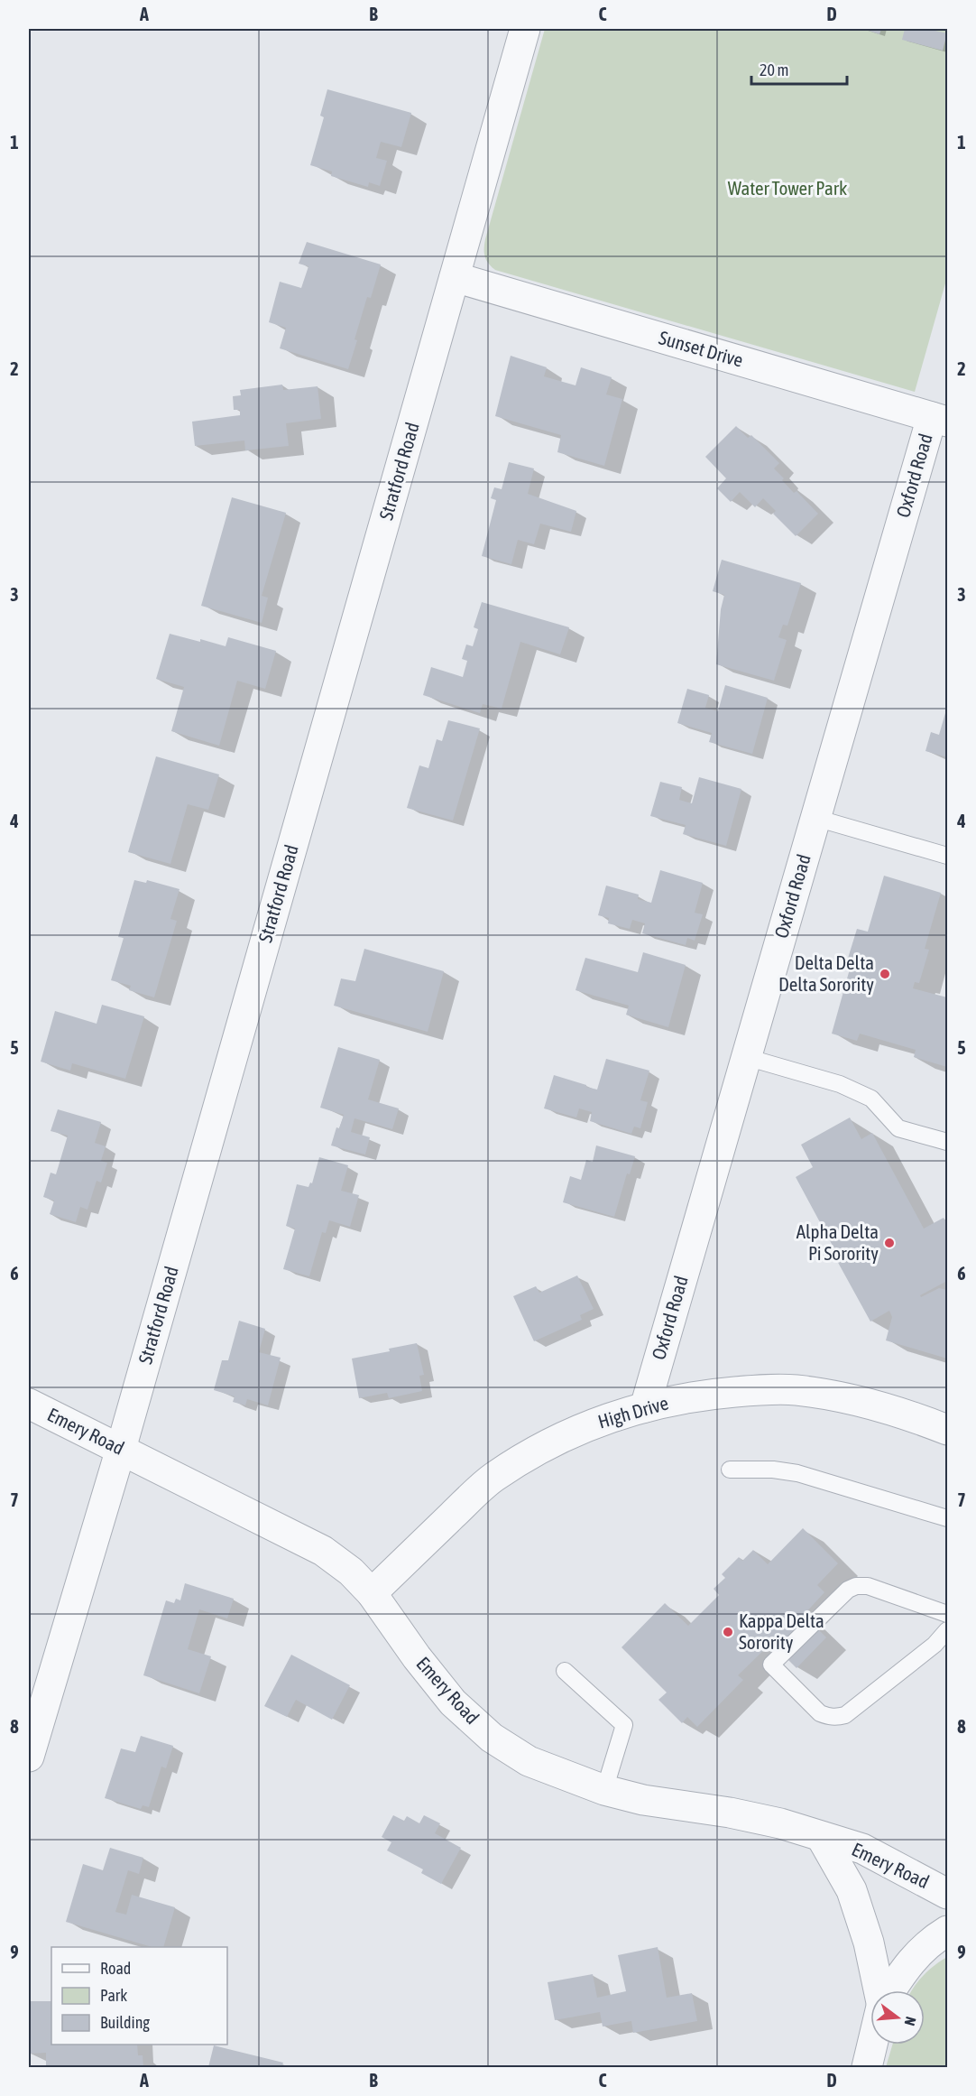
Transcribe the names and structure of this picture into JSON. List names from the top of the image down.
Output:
{
  "streets": {
    "street": [
      "Sunset Drive",
      "Stratford Road",
      "Oxford Road",
      "High Drive",
      "Emery Road"
    ]
  },
  "crossings": [
    ["Sunset Drive", "Stratford Road"],
    ["Sunset Drive", "Oxford Road"],
    ["Stratford Road", "Emery Road"],
    ["Oxford Road", "High Drive"],
    ["High Drive", "Emery Road"]
  ],
  "parks": ["Water Tower Park"],
  "places": ["Delta Delta Delta Sorority", "Alpha Delta Pi Sorority", "Kappa Delta Sorority"],
  "legend": ["Road", "Park", "Building"],
  "scale_bar": "20 m",
  "north": "right",
  "grid": {
    "columns": [
      "A",
      "B",
      "C",
      "D"
    ],
    "rows": [
      "1",
      "2",
      "3",
      "4",
      "5",
      "6",
      "7",
      "8",
      "9"
    ]
  }
}
